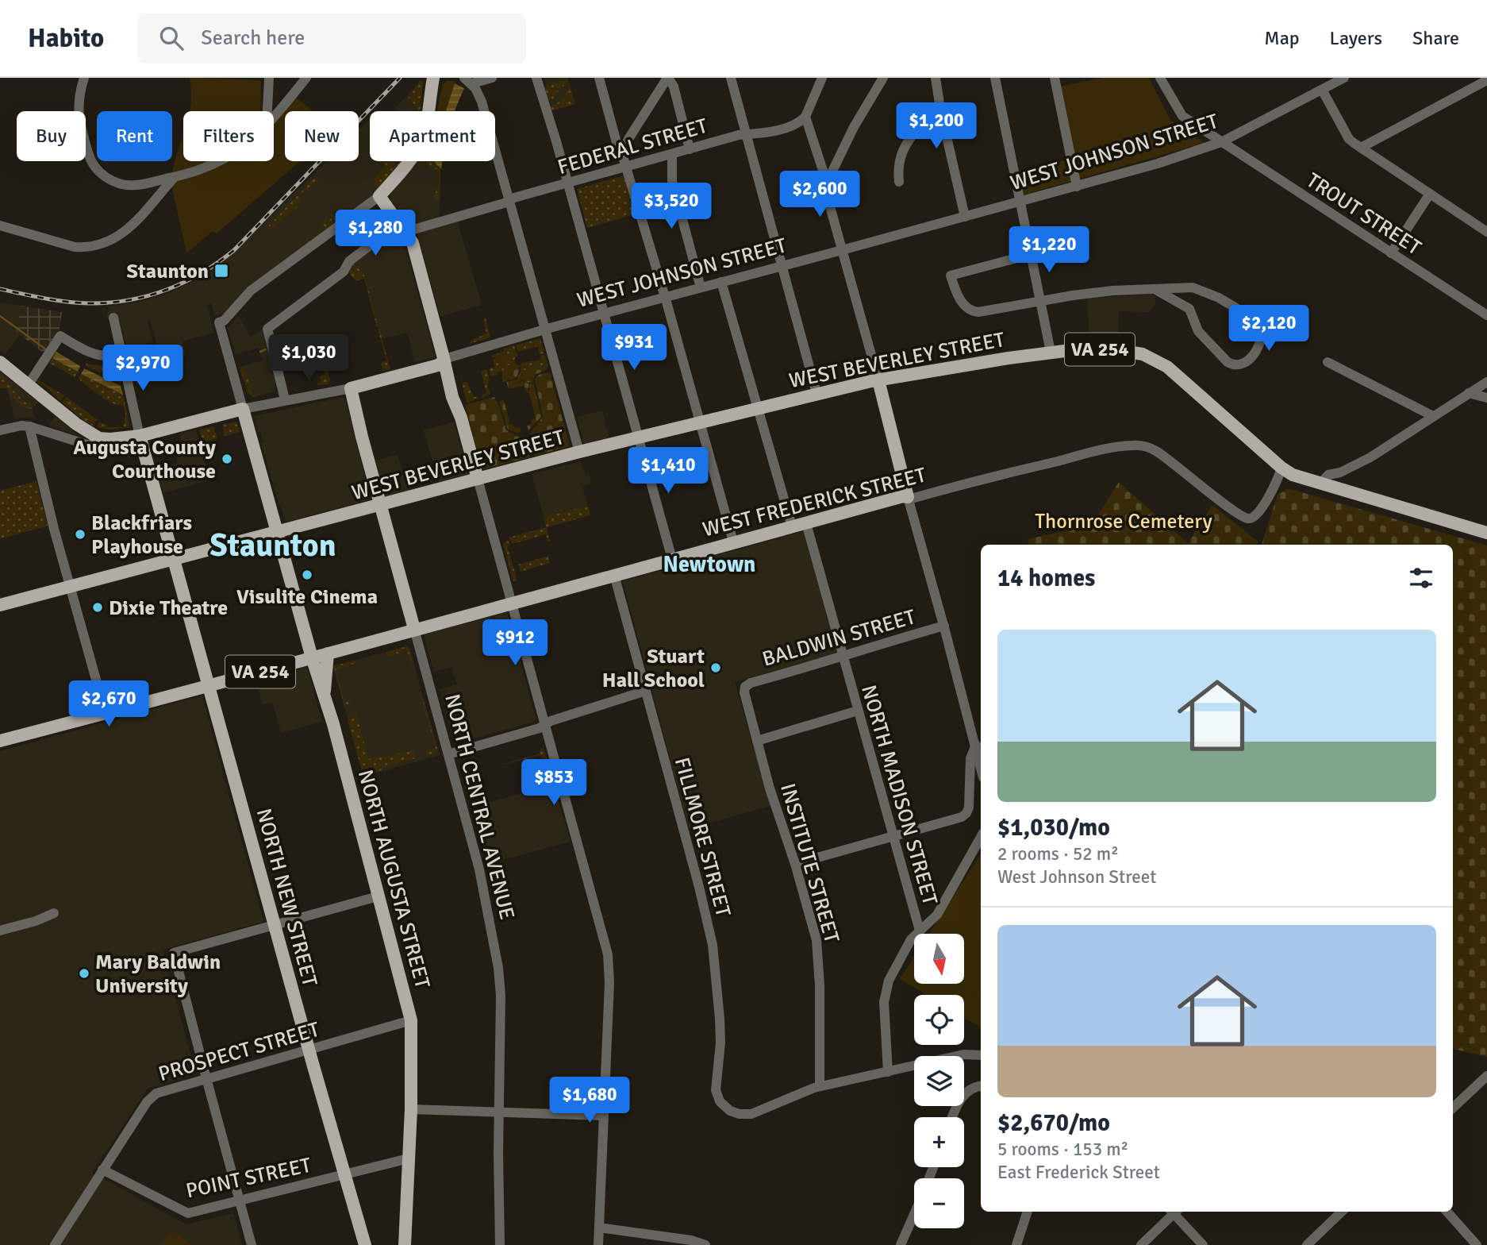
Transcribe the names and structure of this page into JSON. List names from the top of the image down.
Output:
{
  "streets": {
    "main road": [
      "WEST JOHNSON STREET",
      "VA 254",
      "WEST BEVERLEY STREET",
      "WEST FREDERICK STREET",
      "NORTH CENTRAL AVENUE",
      "NORTH AUGUSTA STREET",
      "NORTH NEW STREET"
    ],
    "street": [
      "FEDERAL STREET",
      "TROUT STREET",
      "BALDWIN STREET",
      "NORTH MADISON STREET",
      "FILLMORE STREET",
      "INSTITUTE STREET",
      "PROSPECT STREET",
      "POINT STREET"
    ]
  },
  "crossings": [
    ["WEST JOHNSON STREET", "TROUT STREET"],
    ["WEST JOHNSON STREET", "NORTH CENTRAL AVENUE"],
    ["WEST JOHNSON STREET", "NORTH AUGUSTA STREET"],
    ["VA 254", "WEST BEVERLEY STREET"],
    ["VA 254", "WEST FREDERICK STREET"],
    ["VA 254", "NORTH AUGUSTA STREET"],
    ["VA 254", "NORTH NEW STREET"],
    ["WEST BEVERLEY STREET", "WEST FREDERICK STREET"],
    ["WEST BEVERLEY STREET", "NORTH CENTRAL AVENUE"],
    ["WEST BEVERLEY STREET", "NORTH AUGUSTA STREET"],
    ["WEST FREDERICK STREET", "NORTH MADISON STREET"],
    ["WEST FREDERICK STREET", "NORTH CENTRAL AVENUE"],
    ["WEST FREDERICK STREET", "FILLMORE STREET"],
    ["WEST FREDERICK STREET", "NORTH AUGUSTA STREET"],
    ["BALDWIN STREET", "NORTH MADISON STREET"],
    ["BALDWIN STREET", "INSTITUTE STREET"],
    ["FILLMORE STREET", "INSTITUTE STREET"],
    ["NORTH AUGUSTA STREET", "PROSPECT STREET"],
    ["NORTH AUGUSTA STREET", "POINT STREET"],
    ["NORTH NEW STREET", "PROSPECT STREET"],
    ["NORTH NEW STREET", "POINT STREET"],
    ["PROSPECT STREET", "POINT STREET"]
  ],
  "districts": ["Staunton", "Newtown"],
  "parks": ["Thornrose Cemetery"],
  "places": {
    "transit": ["Staunton"],
    "other": [
      "Augusta County Courthouse",
      "Blackfriars Playhouse",
      "Visulite Cinema",
      "Dixie Theatre",
      "Stuart Hall School",
      "Mary Baldwin University"
    ]
  },
  "north": "bottom",
  "page": {
    "header": "Habito",
    "search": "Search here",
    "nav": ["Map", "Layers", "Share"],
    "price": [
      "$1,200",
      "$2,600",
      "$3,520",
      "$1,280",
      "$1,220",
      "$2,120",
      "$931",
      "$1,030",
      "$2,970",
      "$1,410",
      "$912",
      "$2,670",
      "$853",
      "$1,680"
    ],
    "chip": [
      "Buy",
      "Rent",
      "Filters",
      "New",
      "Apartment"
    ],
    "heading": "14 homes",
    "list": [
      {
        "name": "$1,030/mo",
        "note": "2 rooms · 52 m² · West Johnson Street"
      },
      {
        "name": "$2,670/mo",
        "note": "5 rooms · 153 m² · East Frederick Street"
      }
    ],
    "map_buttons": ["+", "−"]
  }
}
